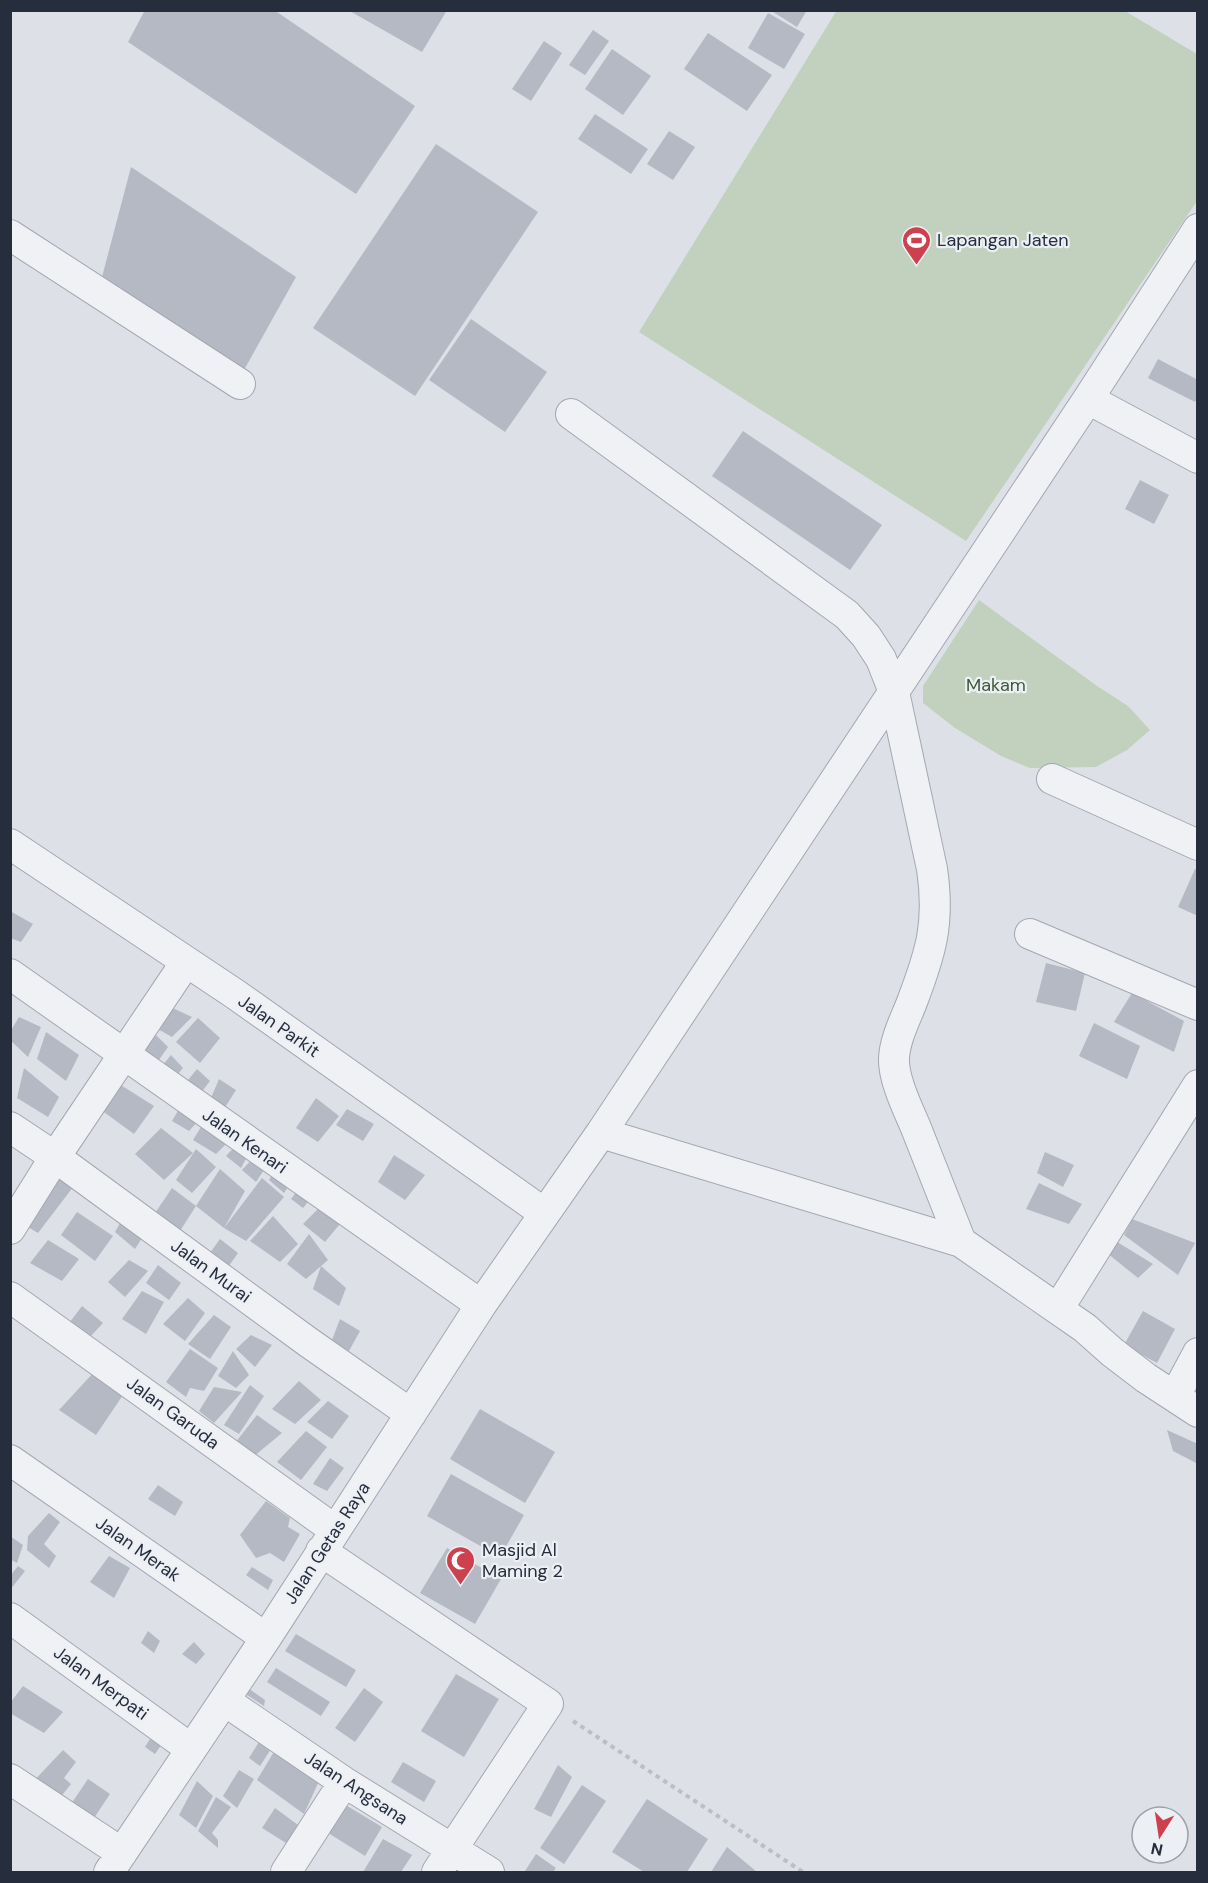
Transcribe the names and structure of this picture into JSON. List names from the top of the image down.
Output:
{
  "streets": {
    "street": [
      "Jalan Parkit",
      "Jalan Kenari",
      "Jalan Murai",
      "Jalan Garuda",
      "Jalan Getas Raya",
      "Jalan Merak",
      "Jalan Merpati",
      "Jalan Angsana"
    ]
  },
  "crossings": [
    ["Jalan Parkit", "Jalan Getas Raya"],
    ["Jalan Kenari", "Jalan Getas Raya"],
    ["Jalan Murai", "Jalan Getas Raya"],
    ["Jalan Garuda", "Jalan Getas Raya"],
    ["Jalan Getas Raya", "Jalan Merak"],
    ["Jalan Getas Raya", "Jalan Merpati"],
    ["Jalan Getas Raya", "Jalan Angsana"]
  ],
  "parks": ["Makam"],
  "places": {
    "sports": ["Lapangan Jaten"],
    "mosque": ["Masjid Al Maming 2"]
  },
  "north": "bottom"
}
